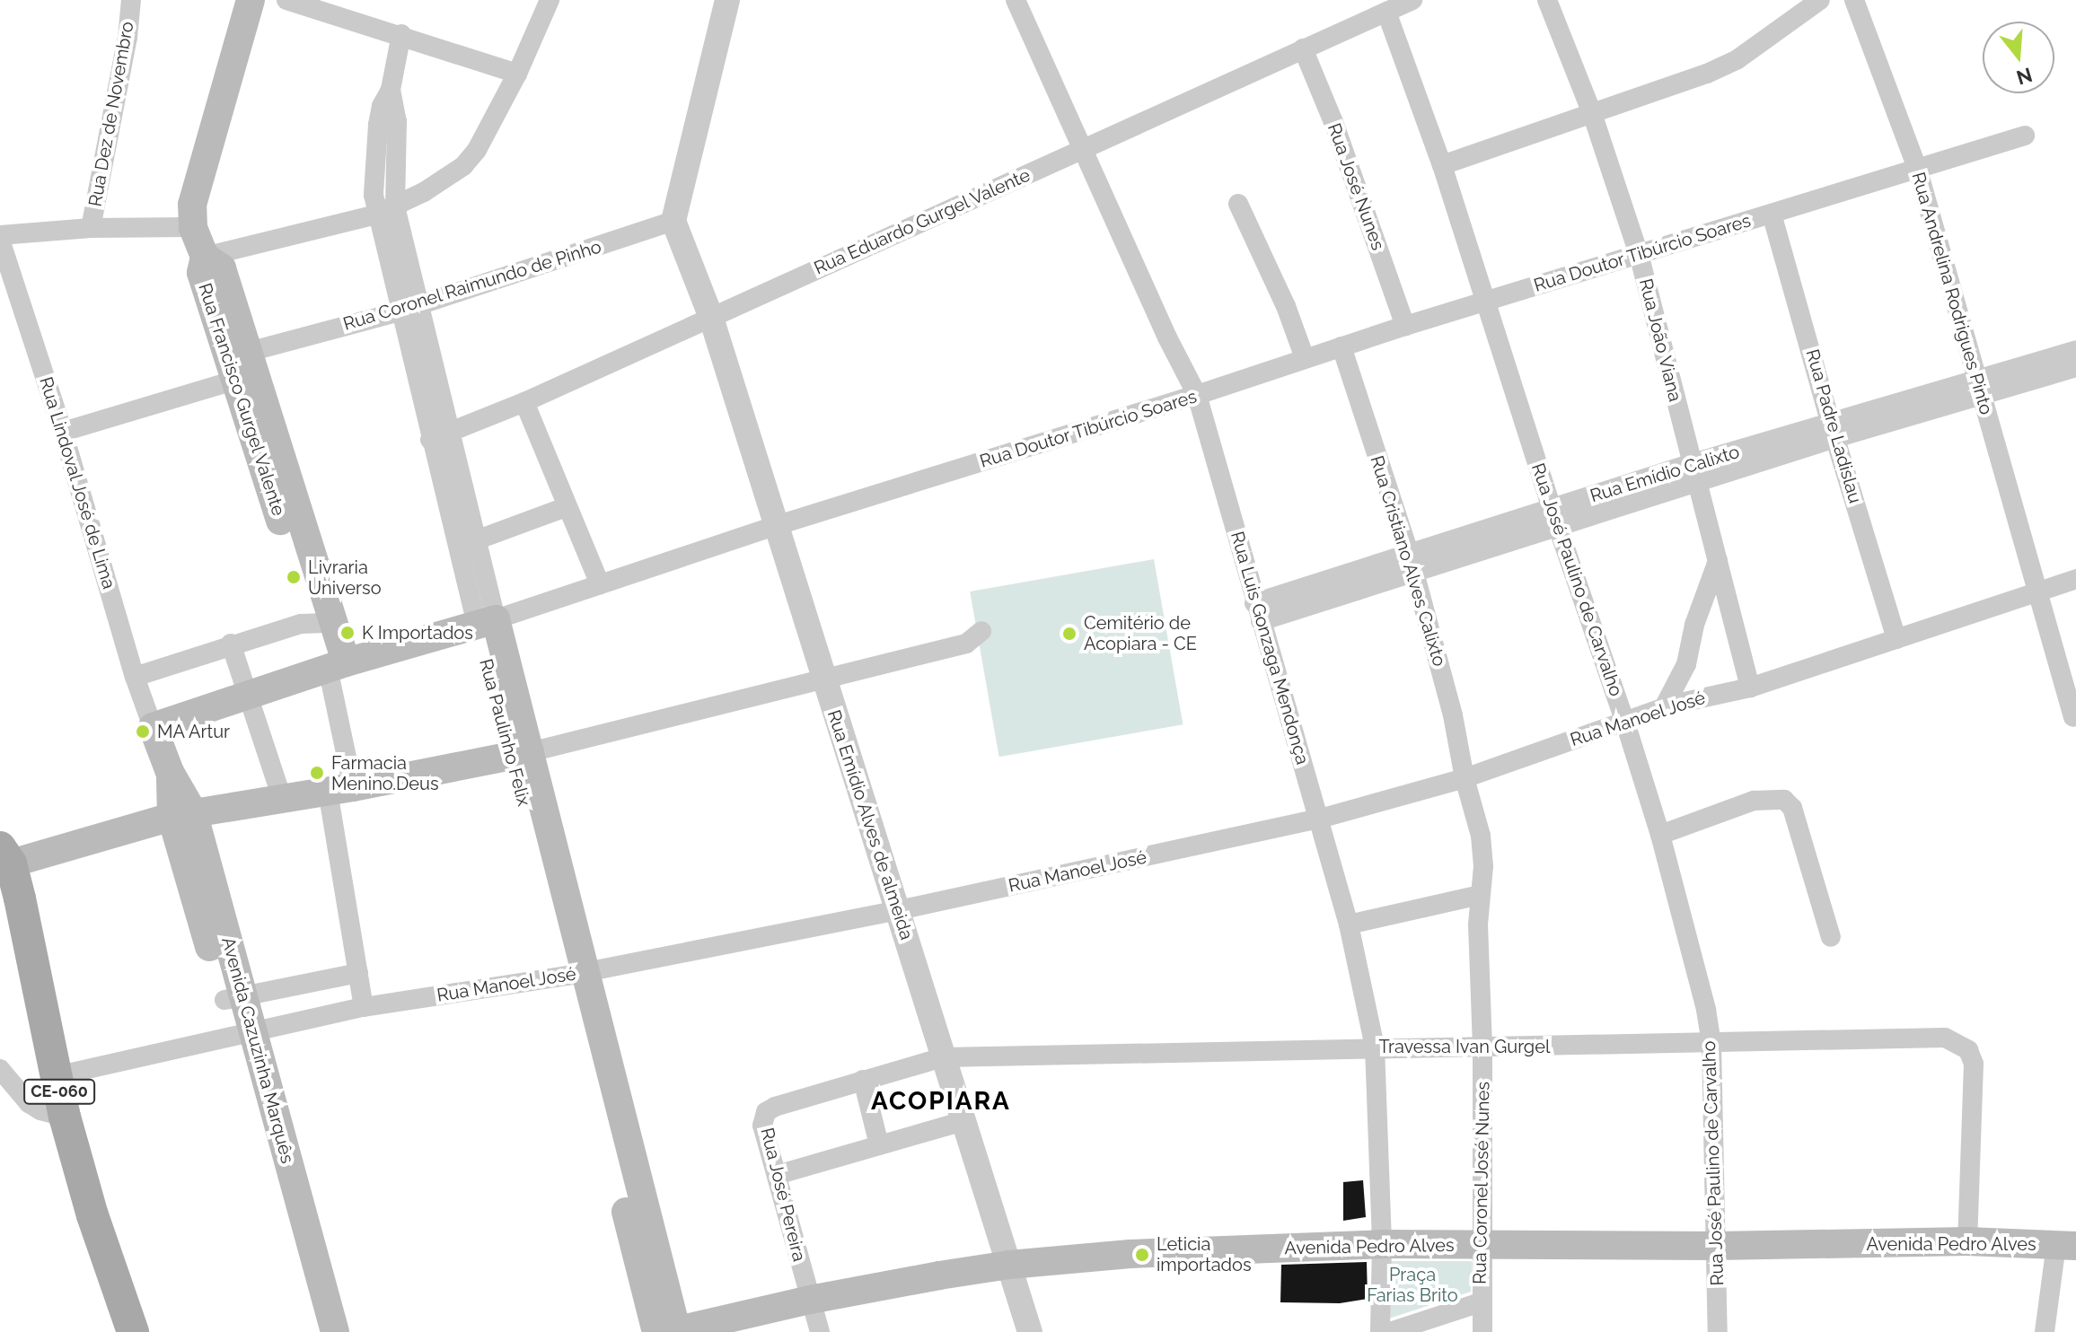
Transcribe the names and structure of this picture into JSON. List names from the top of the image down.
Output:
{
  "streets": {
    "main road": [
      "Rua Doutor Tibúrcio Soares",
      "Rua Francisco Gurgel Valente",
      "Rua Paulinho Felix",
      "Avenida Cazuzinha Marquês",
      "CE-060",
      "Avenida Pedro Alves"
    ],
    "street": [
      "Rua Dez de Novembro",
      "Rua José Nunes",
      "Rua Eduardo Gurgel Valente",
      "Rua Coronel Raimundo de Pinho",
      "Rua Andrelina Rodrigues Pinto",
      "Rua João Viana",
      "Rua Padre Ladislau",
      "Rua Emídio Calixto",
      "Rua Lindoval José de Lima",
      "Rua Cristiano Alves Calixto",
      "Rua José Paulino de Carvalho",
      "Rua Luis Gonzaga Mendonça",
      "Rua Manoel José",
      "Rua Emídio Alves de almeida",
      "Travessa Ivan Gurgel",
      "Rua Coronel José Nunes",
      "Rua José Pereira"
    ]
  },
  "crossings": [
    ["Rua José Nunes", "Rua Eduardo Gurgel Valente"],
    ["Rua José Nunes", "Rua Doutor Tibúrcio Soares"],
    ["Rua Eduardo Gurgel Valente", "Rua José Paulino de Carvalho"],
    ["Rua Eduardo Gurgel Valente", "Rua Luis Gonzaga Mendonça"],
    ["Rua Eduardo Gurgel Valente", "Rua Paulinho Felix"],
    ["Rua Eduardo Gurgel Valente", "Rua Emídio Alves de almeida"],
    ["Rua Doutor Tibúrcio Soares", "Rua Andrelina Rodrigues Pinto"],
    ["Rua Doutor Tibúrcio Soares", "Rua João Viana"],
    ["Rua Doutor Tibúrcio Soares", "Rua Francisco Gurgel Valente"],
    ["Rua Doutor Tibúrcio Soares", "Rua Padre Ladislau"],
    ["Rua Doutor Tibúrcio Soares", "Rua Lindoval José de Lima"],
    ["Rua Doutor Tibúrcio Soares", "Rua Cristiano Alves Calixto"],
    ["Rua Doutor Tibúrcio Soares", "Rua José Paulino de Carvalho"],
    ["Rua Doutor Tibúrcio Soares", "Rua Luis Gonzaga Mendonça"],
    ["Rua Doutor Tibúrcio Soares", "Rua Paulinho Felix"],
    ["Rua Doutor Tibúrcio Soares", "Rua Emídio Alves de almeida"],
    ["Rua Doutor Tibúrcio Soares", "Avenida Cazuzinha Marquês"],
    ["Rua Coronel Raimundo de Pinho", "Rua Francisco Gurgel Valente"],
    ["Rua Coronel Raimundo de Pinho", "Rua Lindoval José de Lima"],
    ["Rua Coronel Raimundo de Pinho", "Rua Paulinho Felix"],
    ["Rua Coronel Raimundo de Pinho", "Rua Emídio Alves de almeida"],
    ["Rua Andrelina Rodrigues Pinto", "Rua Emídio Calixto"],
    ["Rua Andrelina Rodrigues Pinto", "Rua Manoel José"],
    ["Rua João Viana", "Rua Emídio Calixto"],
    ["Rua João Viana", "Rua Manoel José"],
    ["Rua Padre Ladislau", "Rua Emídio Calixto"],
    ["Rua Padre Ladislau", "Rua Manoel José"],
    ["Rua Emídio Calixto", "Rua Cristiano Alves Calixto"],
    ["Rua Emídio Calixto", "Rua José Paulino de Carvalho"],
    ["Rua Emídio Calixto", "Rua Luis Gonzaga Mendonça"],
    ["Rua Lindoval José de Lima", "Avenida Cazuzinha Marquês"],
    ["Rua Cristiano Alves Calixto", "Rua Manoel José"],
    ["Rua Cristiano Alves Calixto", "Rua Coronel José Nunes"],
    ["Rua José Paulino de Carvalho", "Rua Manoel José"],
    ["Rua José Paulino de Carvalho", "Travessa Ivan Gurgel"],
    ["Rua José Paulino de Carvalho", "Avenida Pedro Alves"],
    ["Rua Luis Gonzaga Mendonça", "Rua Manoel José"],
    ["Rua Luis Gonzaga Mendonça", "Travessa Ivan Gurgel"],
    ["Rua Luis Gonzaga Mendonça", "Avenida Pedro Alves"],
    ["Rua Manoel José", "Rua Paulinho Felix"],
    ["Rua Manoel José", "Rua Emídio Alves de almeida"],
    ["Rua Manoel José", "Avenida Cazuzinha Marquês"],
    ["Rua Manoel José", "CE-060"],
    ["Rua Manoel José", "Rua Coronel José Nunes"],
    ["Rua Paulinho Felix", "Avenida Pedro Alves"],
    ["Rua Emídio Alves de almeida", "Travessa Ivan Gurgel"],
    ["Rua Emídio Alves de almeida", "Rua José Pereira"],
    ["Rua Emídio Alves de almeida", "Avenida Pedro Alves"],
    ["Travessa Ivan Gurgel", "Rua Coronel José Nunes"],
    ["Travessa Ivan Gurgel", "Rua José Pereira"],
    ["Travessa Ivan Gurgel", "Avenida Pedro Alves"],
    ["Rua Coronel José Nunes", "Avenida Pedro Alves"],
    ["Rua José Pereira", "Avenida Pedro Alves"]
  ],
  "districts": ["ACOPIARA"],
  "parks": ["Praça Farias Brito"],
  "places": [
    "Livraria Universo",
    "K Importados",
    "Cemitério de Acopiara - CE",
    "MA Artur",
    "Farmacia Menino.Deus",
    "Leticia importados"
  ],
  "north": "bottom"
}
